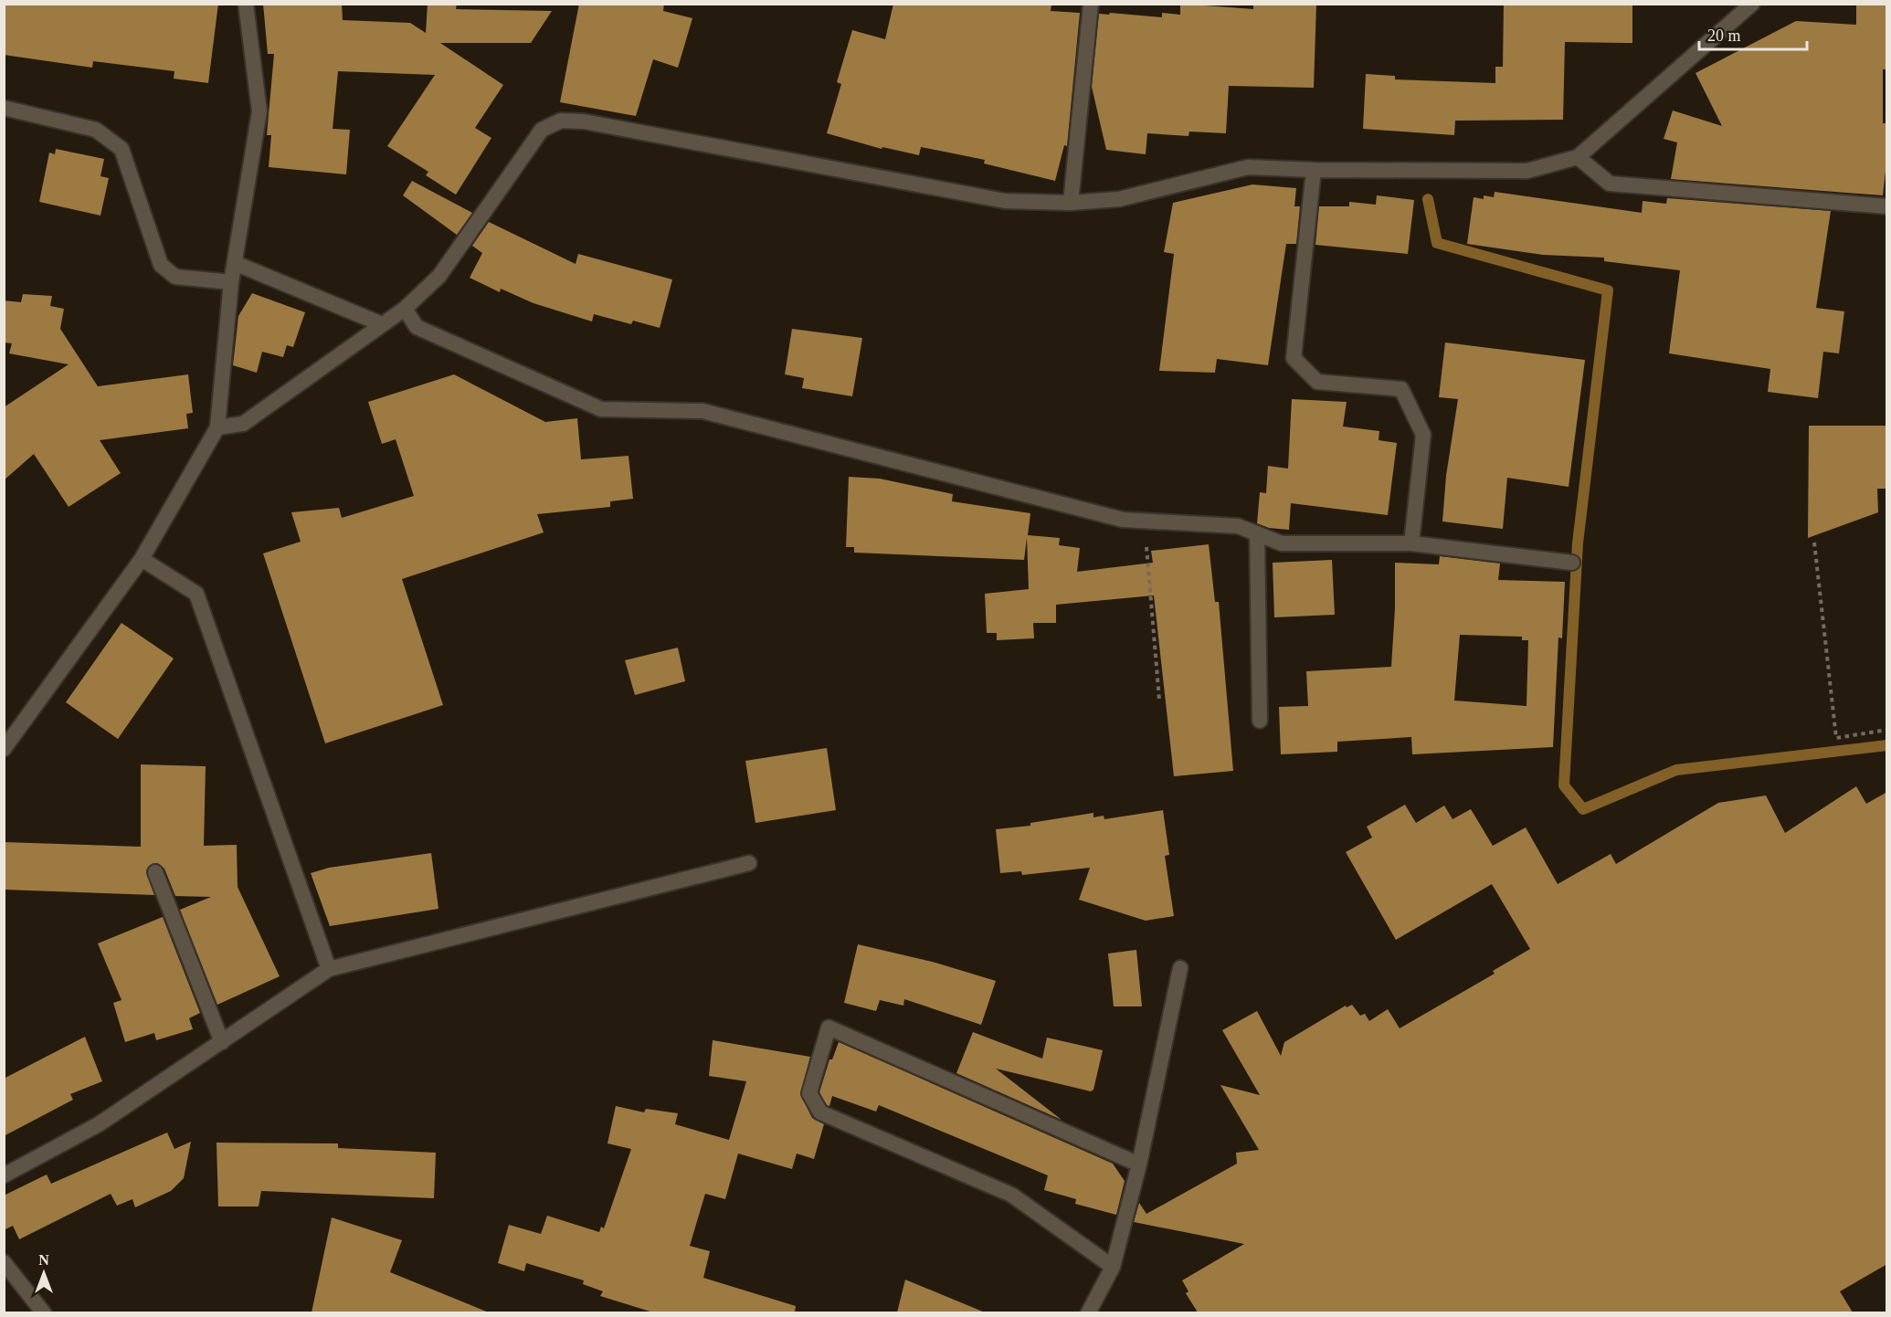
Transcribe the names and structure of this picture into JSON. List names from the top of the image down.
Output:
{
  "scale_bar": "20 m",
  "north": "top"
}
